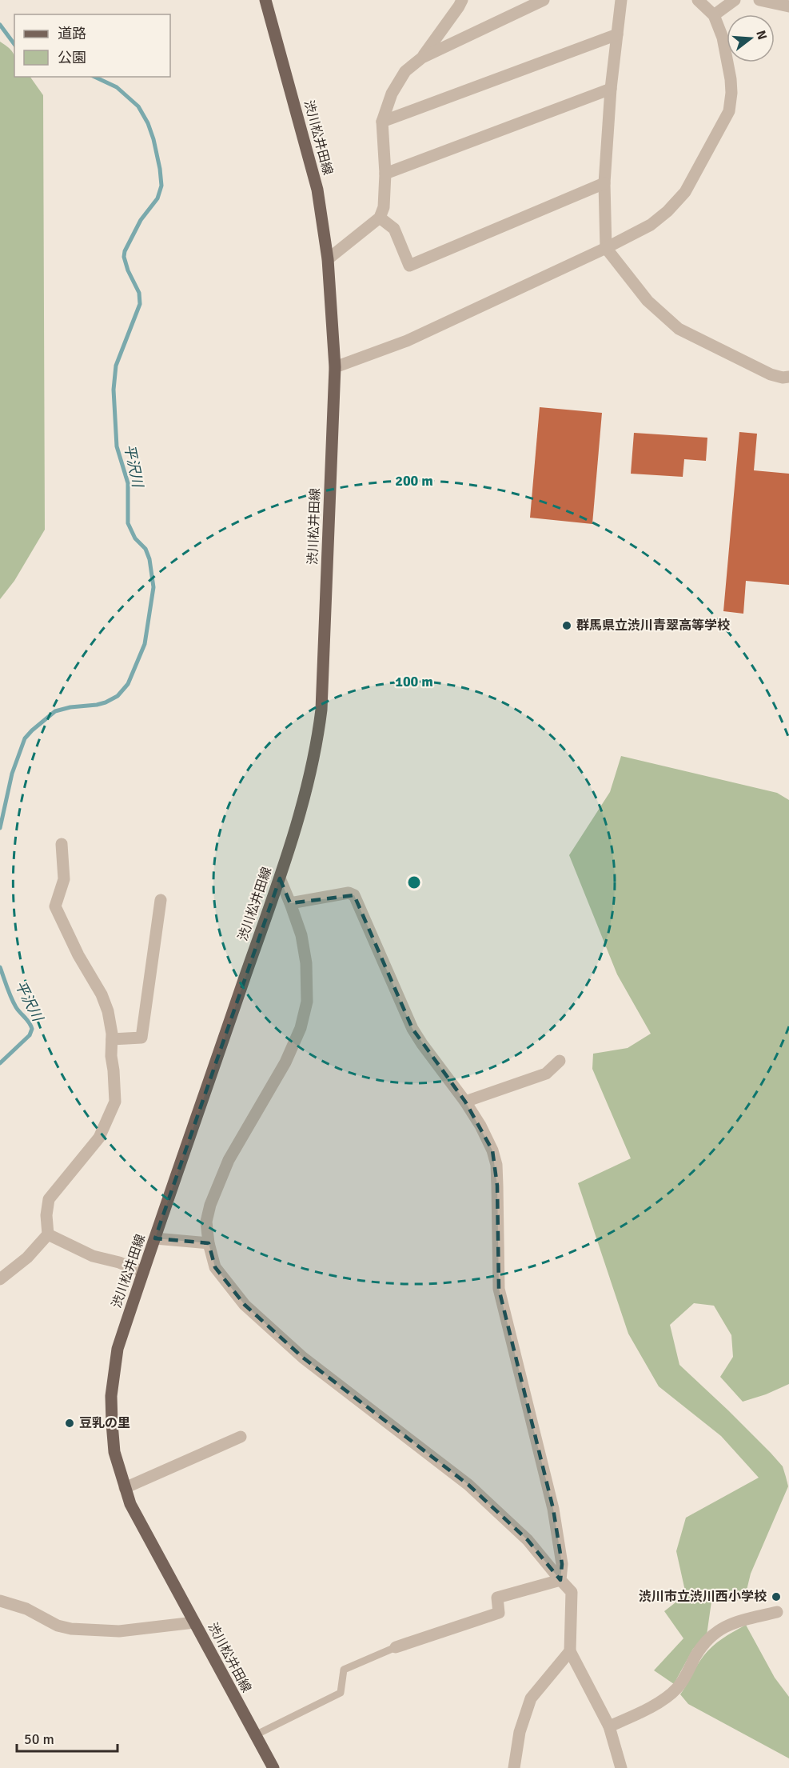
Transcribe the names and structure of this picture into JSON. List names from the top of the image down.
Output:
{
  "streets": {
    "main road": ["渋川松井田線"]
  },
  "water": ["平沢川"],
  "places": ["群馬県立渋川青翠高等学校", "豆乳の里", "渋川市立渋川西小学校"],
  "legend": ["道路", "公園"],
  "scale_bar": "50 m",
  "north": "right",
  "rings": ["200 m", "100 m"]
}
